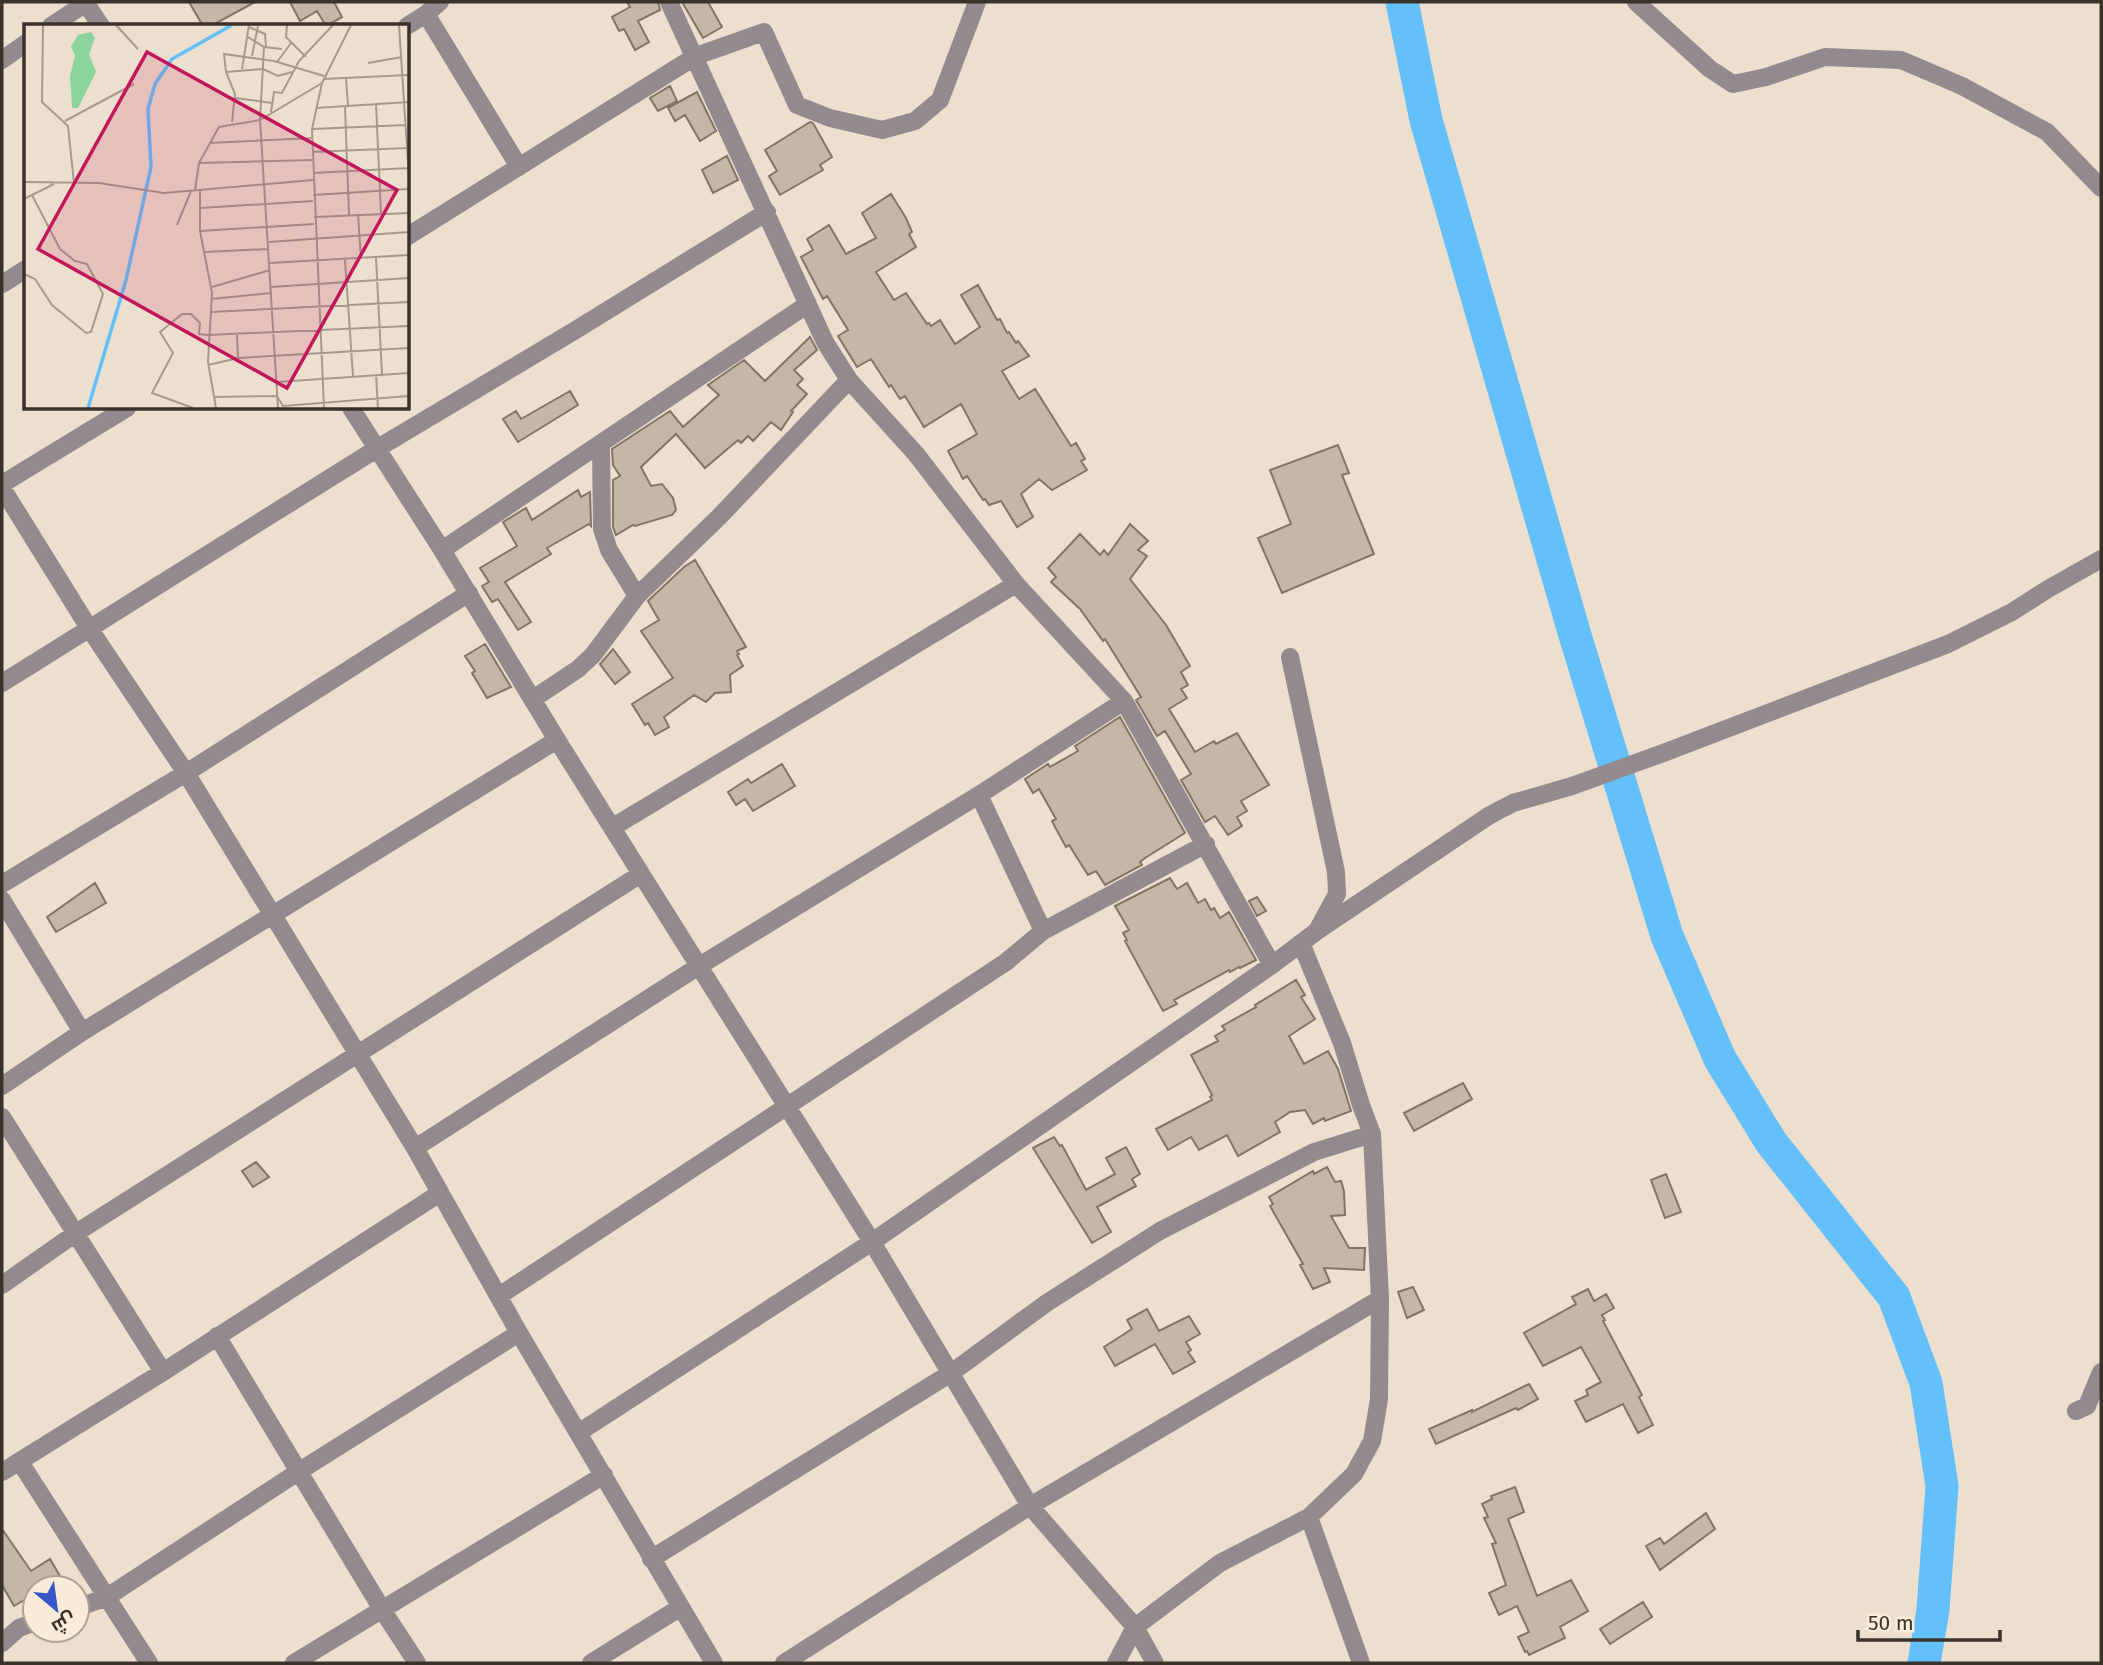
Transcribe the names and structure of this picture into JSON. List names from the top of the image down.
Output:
{
  "scale_bar": "50 m",
  "north": "bottom right"
}
